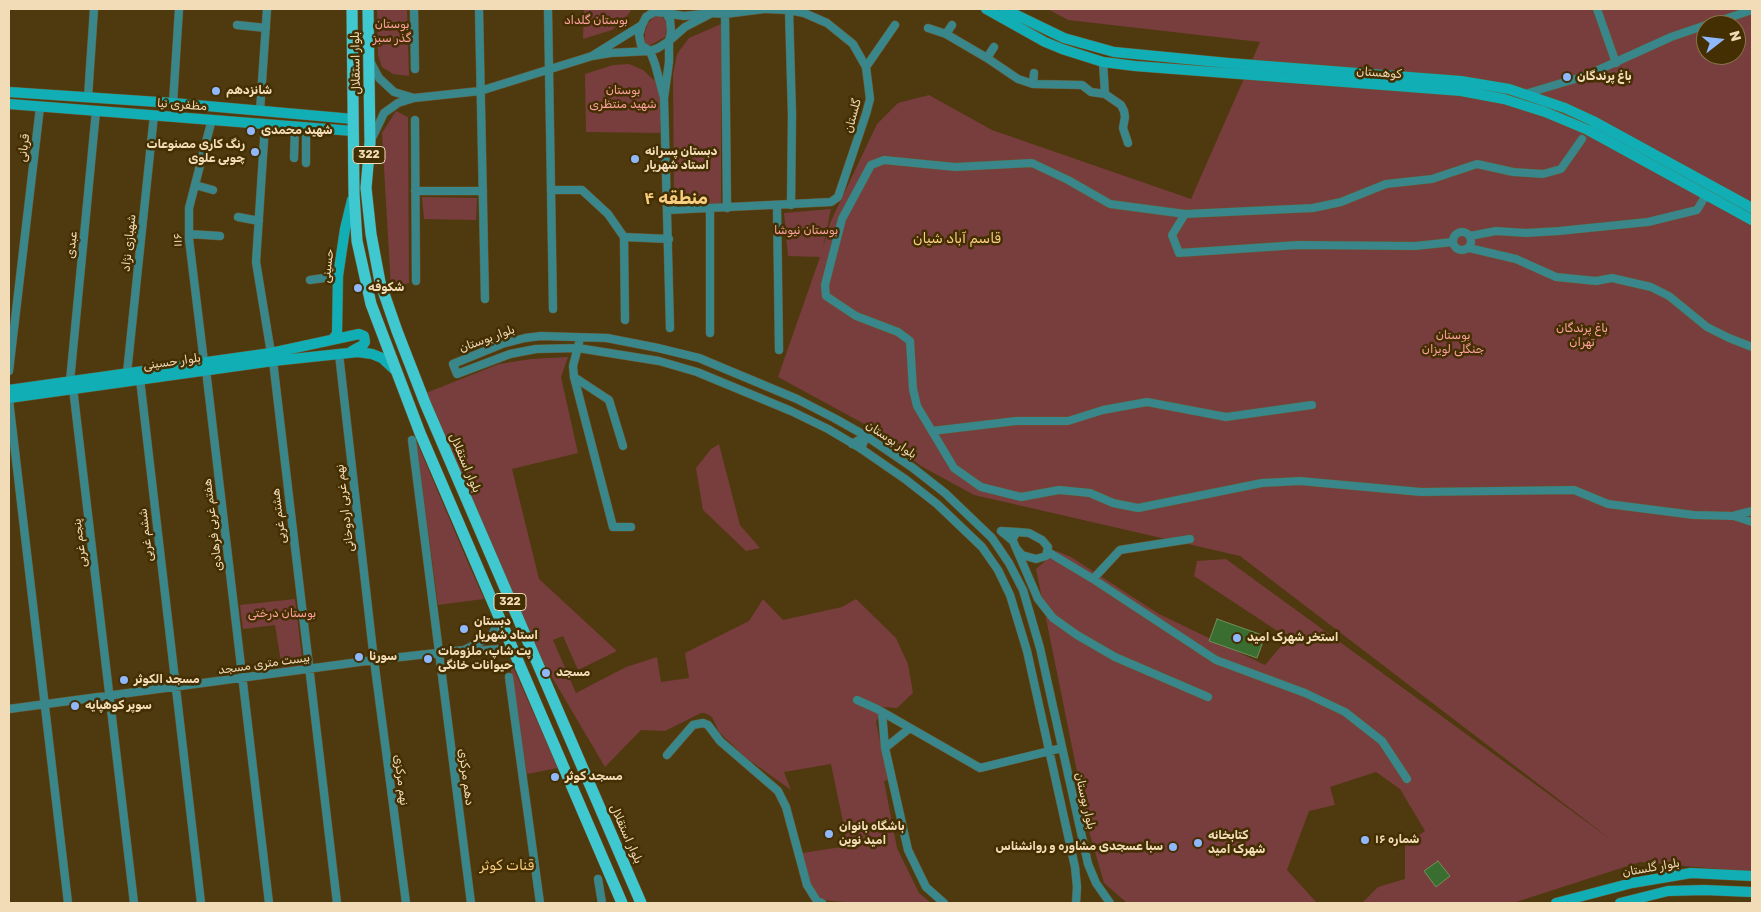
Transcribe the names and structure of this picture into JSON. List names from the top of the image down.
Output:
{
  "streets": {
    "main road": [
      "بلوار استقلال",
      "کوهستان",
      "مظفری نیا",
      "322",
      "حسینی",
      "بلوار حسینی",
      "بلوار گلستان"
    ],
    "street": [
      "گلستان",
      "قربانی",
      "۱۱۶",
      "شهبازی نژاد",
      "عبدی",
      "بلوار بوستان",
      "نهم غربی اردوخانی",
      "هشتم غربی",
      "هفتم غربی فرهادی",
      "ششم غربی",
      "پنجم غربی",
      "بیست متری مسجد",
      "دهم مرکزی",
      "نهم مرکزی"
    ]
  },
  "crossings": [
    ["بلوار استقلال", "مظفری نیا"],
    ["بلوار استقلال", "حسینی"],
    ["بلوار استقلال", "بیست متری مسجد"],
    ["مظفری نیا", "قربانی"],
    ["مظفری نیا", "۱۱۶"],
    ["مظفری نیا", "شهبازی نژاد"],
    ["مظفری نیا", "عبدی"],
    ["مظفری نیا", "هشتم غربی"],
    ["۱۱۶", "بلوار حسینی"],
    ["۱۱۶", "هفتم غربی فرهادی"],
    ["شهبازی نژاد", "بلوار حسینی"],
    ["عبدی", "بلوار حسینی"],
    ["عبدی", "پنجم غربی"],
    ["حسینی", "بلوار حسینی"],
    ["بلوار حسینی", "نهم غربی اردوخانی"],
    ["بلوار حسینی", "هشتم غربی"],
    ["بلوار حسینی", "هفتم غربی فرهادی"],
    ["بلوار حسینی", "ششم غربی"],
    ["بلوار حسینی", "پنجم غربی"],
    ["نهم غربی اردوخانی", "بیست متری مسجد"],
    ["نهم غربی اردوخانی", "نهم مرکزی"],
    ["هشتم غربی", "بیست متری مسجد"],
    ["هفتم غربی فرهادی", "بیست متری مسجد"],
    ["ششم غربی", "بیست متری مسجد"],
    ["پنجم غربی", "بیست متری مسجد"],
    ["بیست متری مسجد", "دهم مرکزی"],
    ["بیست متری مسجد", "نهم مرکزی"]
  ],
  "districts": ["منطقه ۴", "قاسم آباد شیان", "قنات کوثر"],
  "parks": [
    "بوستان گلداد",
    "بوستان گذر سبز",
    "بوستان شهید منتظری",
    "بوستان نیوشا",
    "باغ پرندگان تهران",
    "بوستان جنگلی لویزان",
    "بوستان درختی"
  ],
  "places": [
    "باغ پرندگان",
    "شانزدهم",
    "شهید محمدی",
    "رنگ کاری مصنوعات چوبی علوی",
    "دبستان پسرانه استاد شهريار",
    "شکوفه",
    "دبستان استاد شهریار",
    "استخر شهرک امید",
    "سورنا",
    "پت شاپ، ملزومات حیوانات خانگی",
    "مسجد",
    "مسجد الکوثر",
    "سوپر کوهپایه",
    "مسجد کوثر",
    "باشگاه بانوان امید نوین",
    "شماره ۱۶",
    "کتابخانه شهرک امید",
    "سبا عسجدی مشاوره و روانشناس"
  ],
  "north": "right"
}
